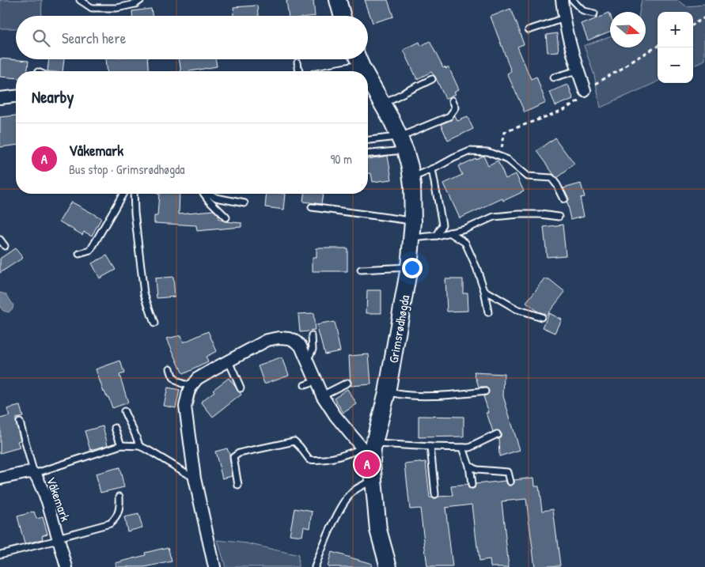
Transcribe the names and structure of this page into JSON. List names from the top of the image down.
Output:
{
  "streets": {
    "main road": ["Grimsrødhøgda"],
    "street": ["Våkemark"]
  },
  "north": "right",
  "page": {
    "map_buttons": ["+", "−"],
    "search": "Search here",
    "heading": "Nearby",
    "list": [
      {
        "mark": "A",
        "name": "Våkemark",
        "note": "Bus stop · Grimsrødhøgda",
        "value": "90 m"
      }
    ],
    "pins": "A"
  }
}
